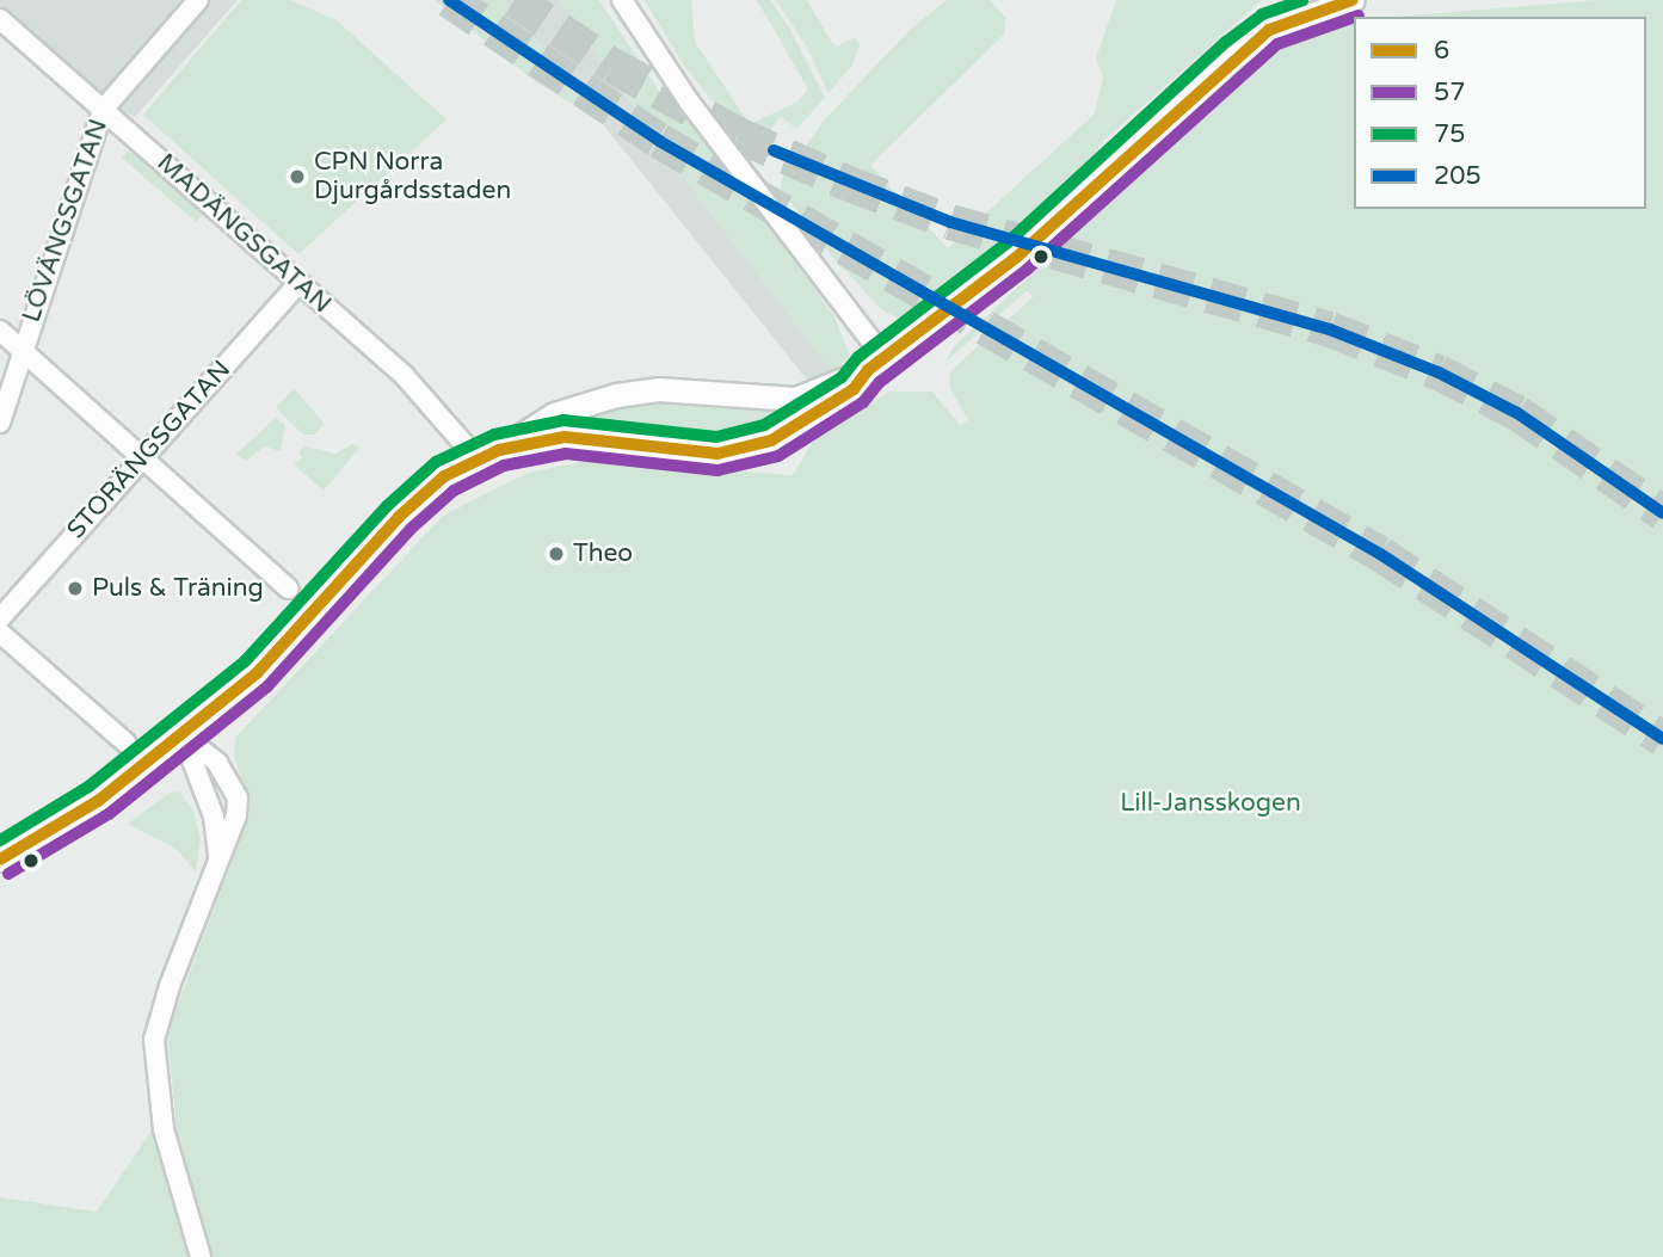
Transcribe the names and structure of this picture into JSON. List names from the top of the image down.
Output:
{
  "streets": {
    "street": ["LÖVÄNGSGATAN", "MADÄNGSGATAN", "STORÄNGSGATAN"]
  },
  "crossings": [
    ["LÖVÄNGSGATAN", "MADÄNGSGATAN"],
    ["MADÄNGSGATAN", "STORÄNGSGATAN"]
  ],
  "parks": ["Lill-Jansskogen"],
  "places": ["CPN Norra Djurgårdsstaden", "Theo", "Puls & Träning"],
  "lines": [
    "transit line 6",
    "transit line 75",
    "transit line 205",
    "transit line 57"
  ],
  "legend": [
    "6",
    "57",
    "75",
    "205"
  ]
}
